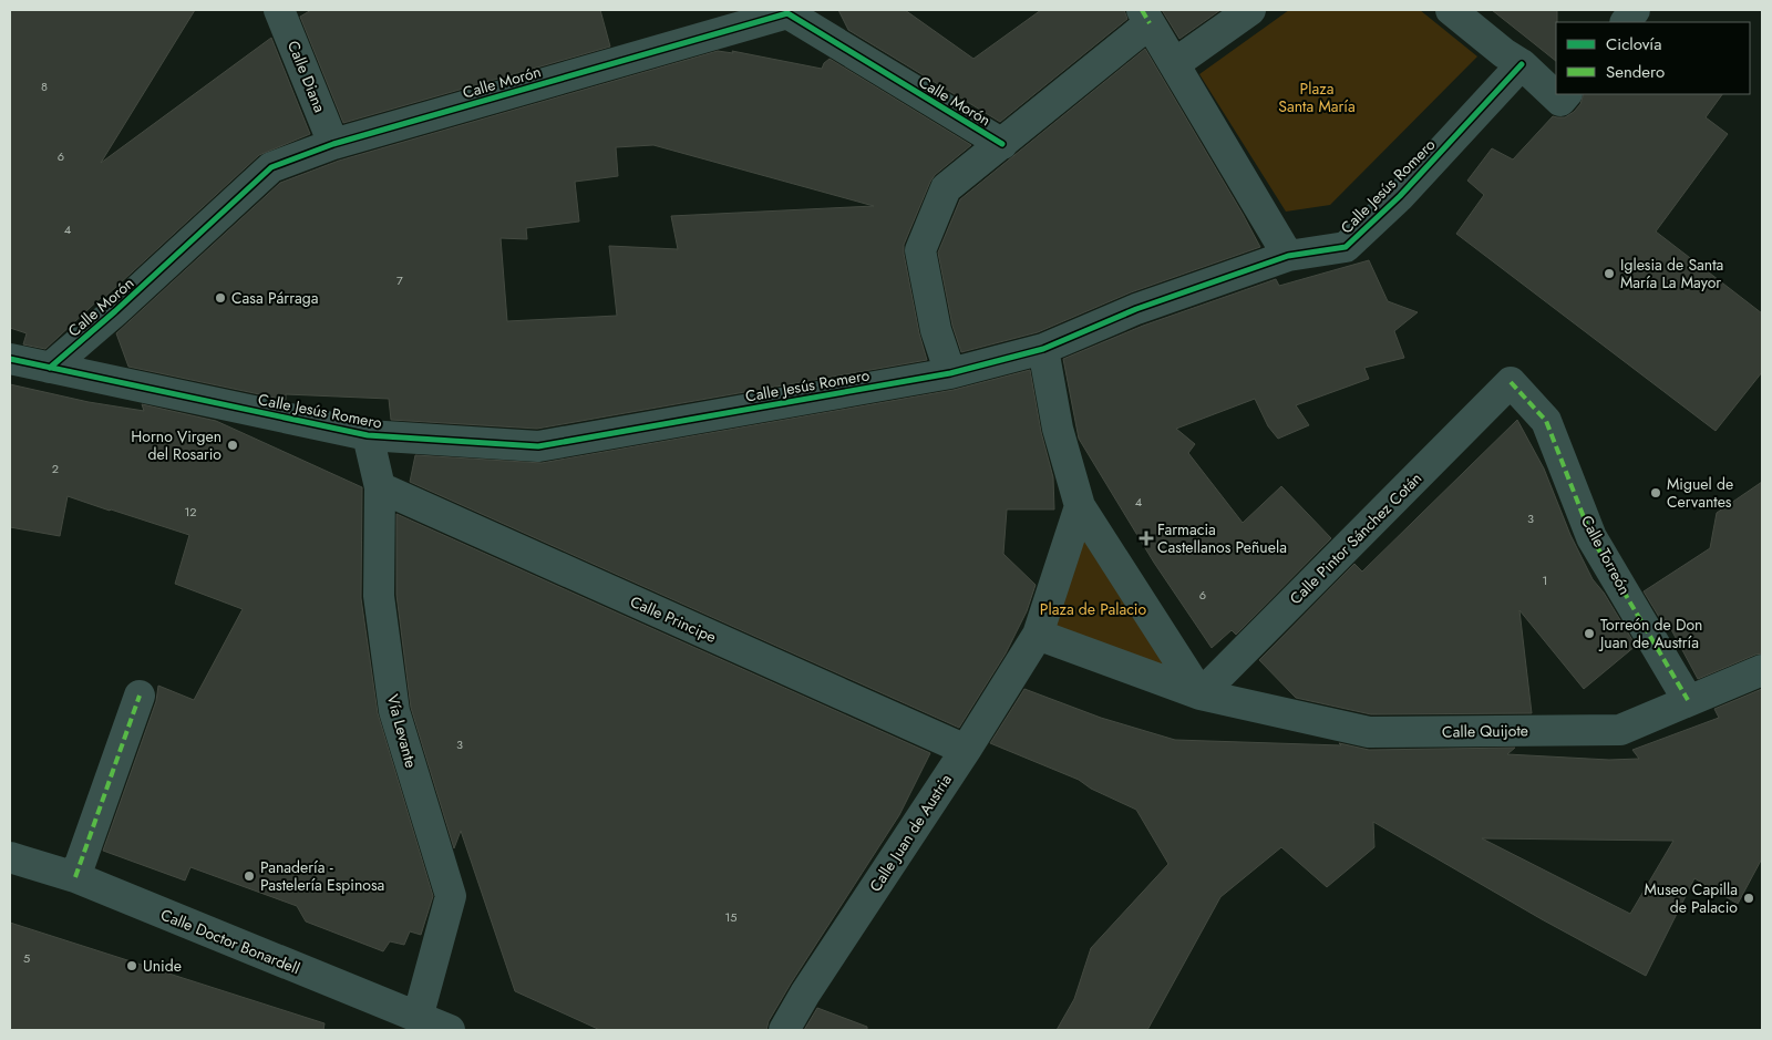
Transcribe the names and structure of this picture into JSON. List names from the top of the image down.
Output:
{
  "streets": {
    "street": [
      "Calle Diana",
      "Calle Morón",
      "Calle Jesús Romero",
      "Calle Pintor Sánchez Cotán",
      "Calle Torreón",
      "Calle Principe",
      "Vía Levante",
      "Calle Quijote",
      "Calle Juan de Austria",
      "Calle Doctor Bonardell"
    ]
  },
  "crossings": [
    ["Calle Diana", "Calle Morón"],
    ["Calle Morón", "Calle Jesús Romero"],
    ["Calle Jesús Romero", "Vía Levante"],
    ["Calle Pintor Sánchez Cotán", "Calle Torreón"],
    ["Calle Pintor Sánchez Cotán", "Calle Quijote"],
    ["Calle Torreón", "Calle Quijote"],
    ["Calle Principe", "Vía Levante"],
    ["Calle Principe", "Calle Juan de Austria"],
    ["Vía Levante", "Calle Doctor Bonardell"]
  ],
  "parks": ["Plaza Santa María", "Plaza de Palacio"],
  "places": {
    "other": [
      "Iglesia de Santa María La Mayor",
      "Casa Párraga",
      "Horno Virgen del Rosario",
      "Miguel de Cervantes",
      "Torreón de Don Juan de Austría",
      "Panadería - Pastelería Espinosa",
      "Museo Capilla de Palacio",
      "Unide"
    ],
    "health": ["Farmacia Castellanos Peñuela"]
  },
  "house_numbers": [
    "8",
    "6",
    "4",
    "7",
    "2",
    "4",
    "12",
    "3",
    "1",
    "6",
    "3",
    "15",
    "5"
  ],
  "legend": ["Ciclovía", "Sendero"]
}
